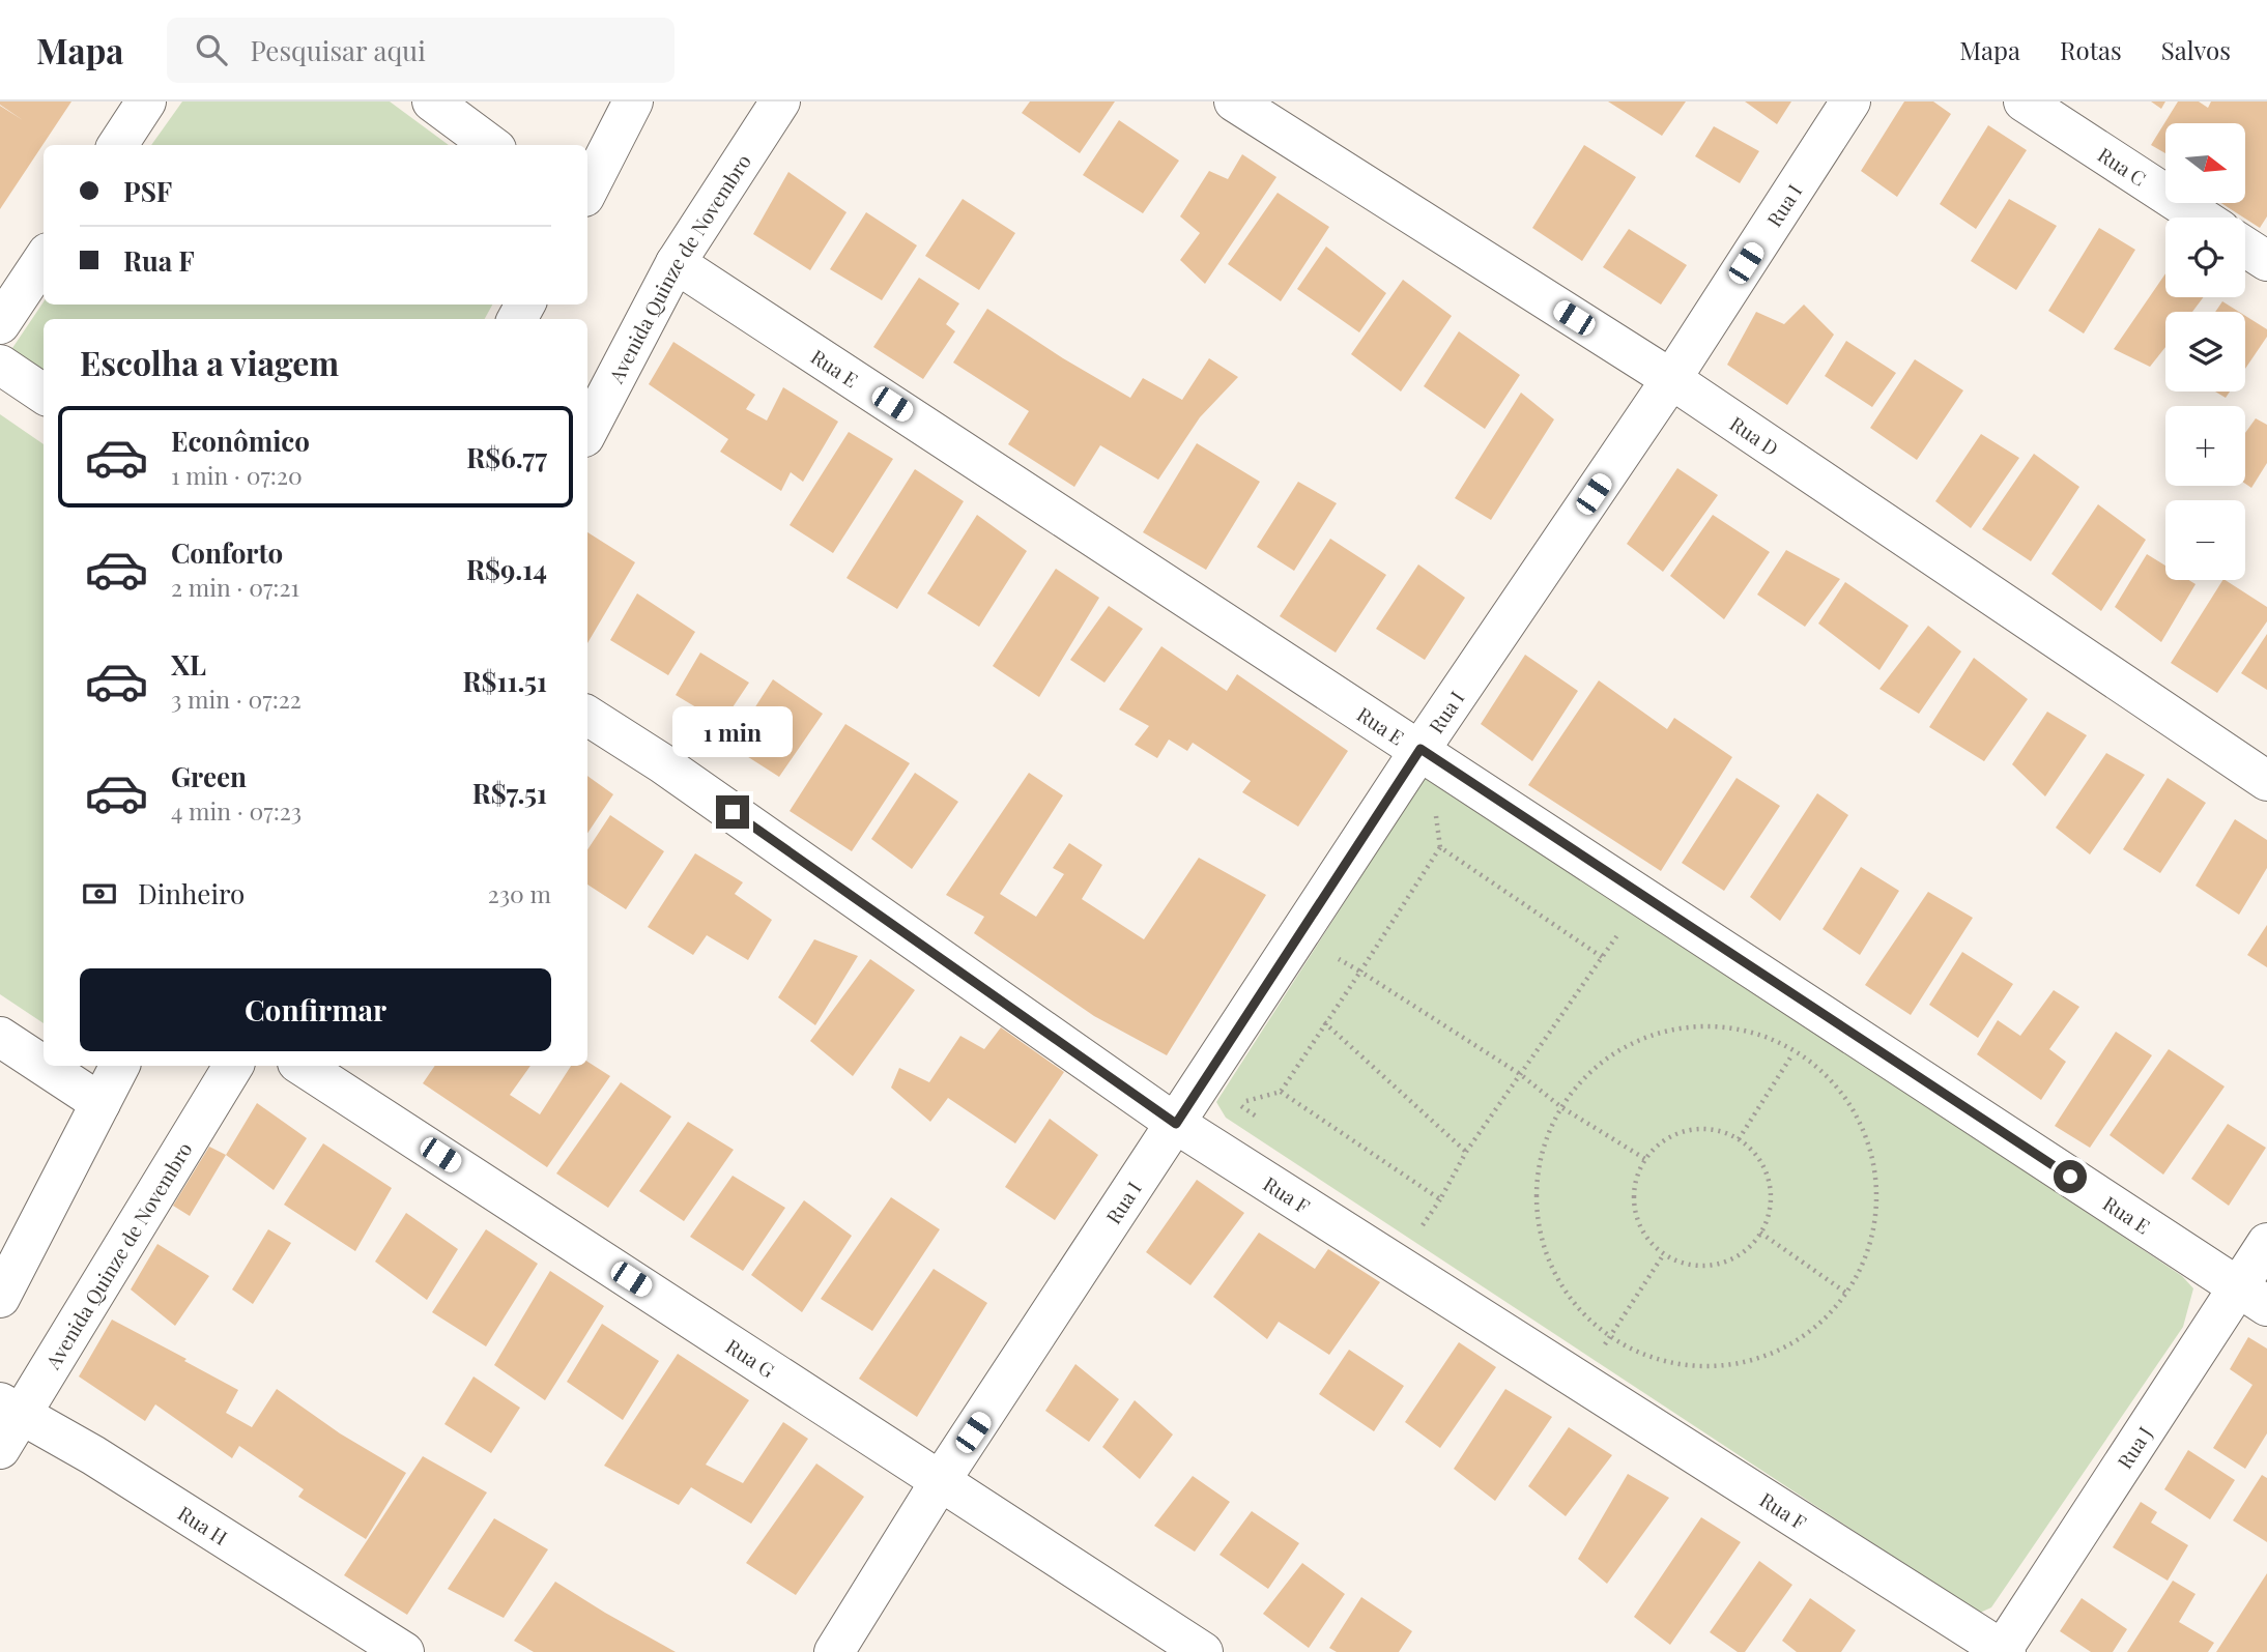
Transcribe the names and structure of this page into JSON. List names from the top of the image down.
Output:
{
  "streets": {
    "street": [
      "Rua C",
      "Rua I",
      "Avenida Quinze de Novembro",
      "Rua E",
      "Rua D",
      "Rua F",
      "Rua G",
      "Rua J",
      "Rua H"
    ]
  },
  "crossings": [
    ["Rua I", "Rua E"],
    ["Rua I", "Rua D"],
    ["Rua I", "Rua F"],
    ["Rua I", "Rua G"],
    ["Avenida Quinze de Novembro", "Rua E"],
    ["Avenida Quinze de Novembro", "Rua H"],
    ["Rua E", "Rua J"],
    ["Rua F", "Rua J"]
  ],
  "north": "right",
  "page": {
    "header": "Mapa",
    "search": "Pesquisar aqui",
    "nav": ["Mapa", "Rotas", "Salvos"],
    "map_buttons": ["+", "−"],
    "banner": ["PSF", "Rua F"],
    "heading": "Escolha a viagem",
    "list": [
      {
        "name": "Econômico",
        "note": "1 min · 07:20",
        "value": "R$6.77"
      },
      {
        "name": "Conforto",
        "note": "2 min · 07:21",
        "value": "R$9.14"
      },
      {
        "name": "XL",
        "note": "3 min · 07:22",
        "value": "R$11.51"
      },
      {
        "name": "Green",
        "note": "4 min · 07:23",
        "value": "R$7.51"
      }
    ],
    "bubble": "1 min",
    "pay": ["Dinheiro", "230 m"],
    "buttons": "Confirmar"
  }
}
